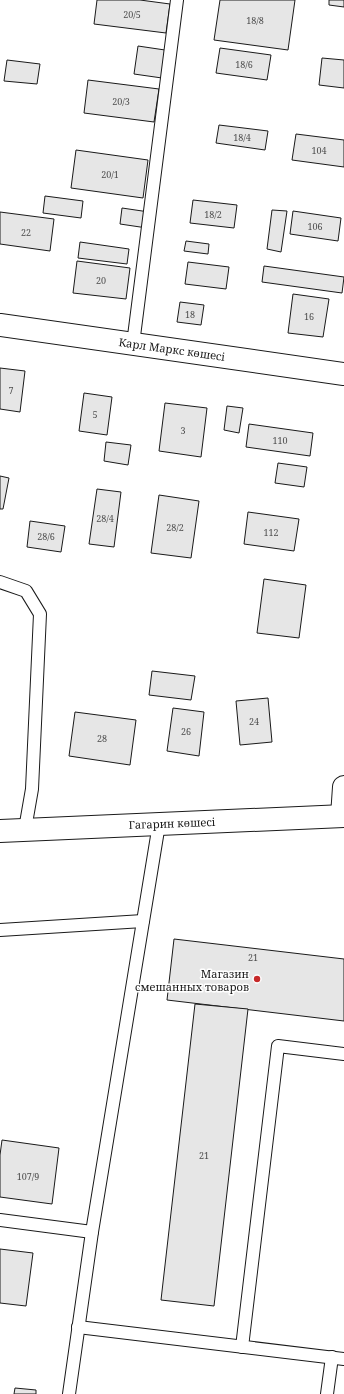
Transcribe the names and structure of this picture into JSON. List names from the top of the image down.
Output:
{
  "streets": {
    "street": ["Карл Маркс көшесі", "Гагарин көшесі"]
  },
  "places": ["Магазин смешанных товаров"],
  "house_numbers": [
    "20/5",
    "18/8",
    "18/6",
    "20/3",
    "18/4",
    "104",
    "20/1",
    "18/2",
    "106",
    "22",
    "20",
    "18",
    "16",
    "7",
    "5",
    "3",
    "110",
    "28/4",
    "28/2",
    "112",
    "28/6",
    "24",
    "26",
    "28",
    "21",
    "21",
    "107/9"
  ]
}
